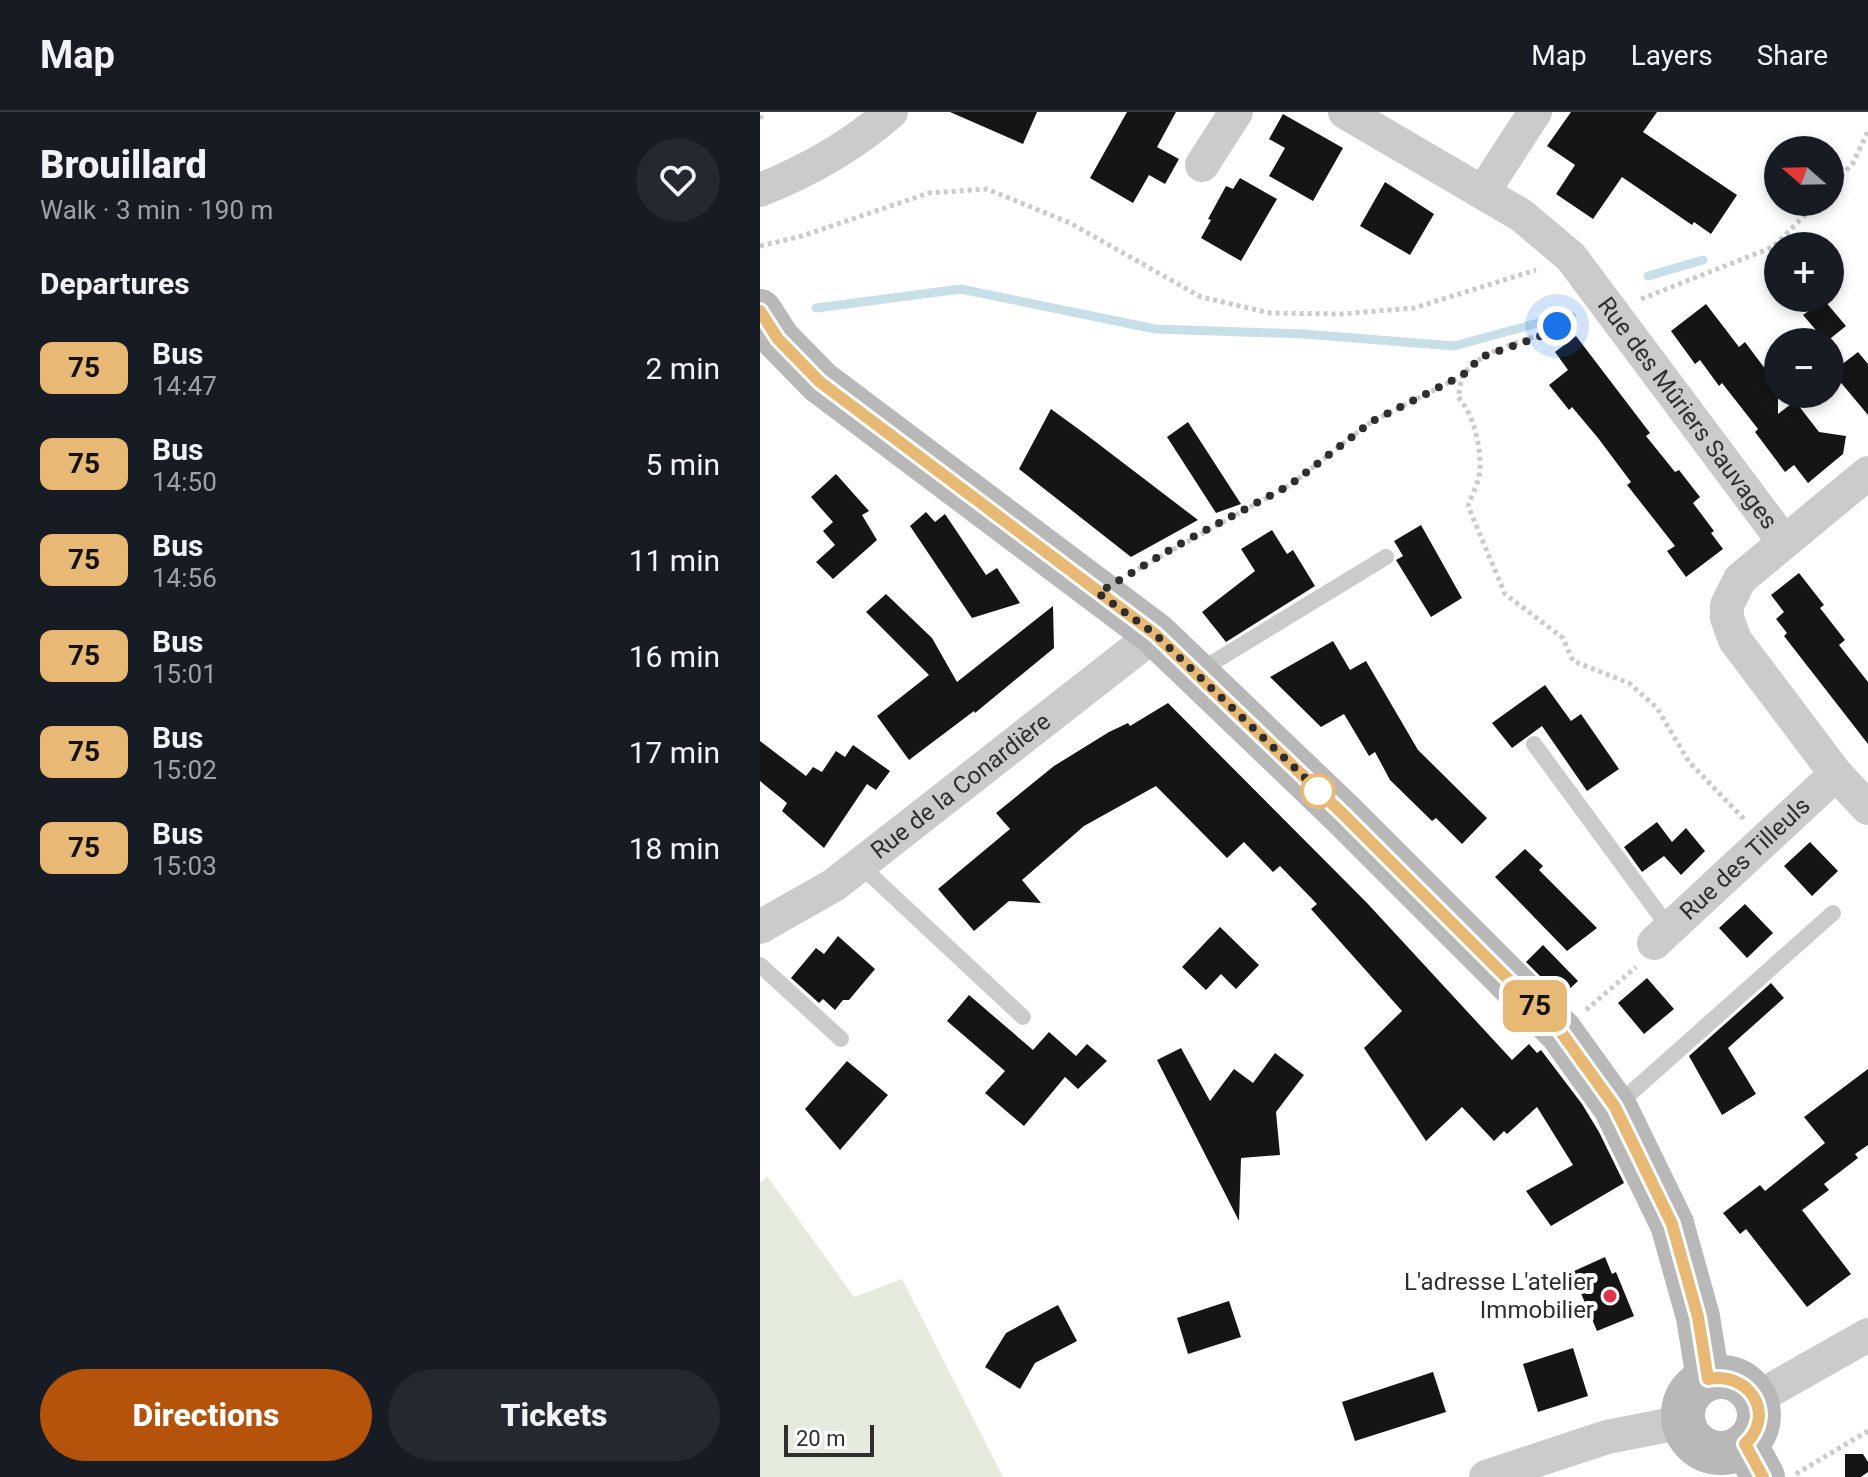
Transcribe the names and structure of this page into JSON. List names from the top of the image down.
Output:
{
  "streets": {
    "street": ["Rue des Mûriers Sauvages", "Rue de la Conardière", "Rue des Tilleuls"]
  },
  "crossings": [
    ["Rue des Mûriers Sauvages", "Rue des Tilleuls"]
  ],
  "places": ["L'adresse L'atelier Immobilier"],
  "lines": ["bus line 75"],
  "scale_bar": "20 m",
  "north": "left",
  "page": {
    "header": "Map",
    "nav": ["Map", "Layers", "Share"],
    "heading": [
      ["Brouillard", "Walk · 3 min · 190 m"],
      "Departures"
    ],
    "on_map": "75",
    "map_buttons": ["+", "−"],
    "list": [
      {
        "mark": "75",
        "name": "Bus",
        "note": "14:47",
        "value": "2 min"
      },
      {
        "mark": "75",
        "name": "Bus",
        "note": "14:50",
        "value": "5 min"
      },
      {
        "mark": "75",
        "name": "Bus",
        "note": "14:56",
        "value": "11 min"
      },
      {
        "mark": "75",
        "name": "Bus",
        "note": "15:01",
        "value": "16 min"
      },
      {
        "mark": "75",
        "name": "Bus",
        "note": "15:02",
        "value": "17 min"
      },
      {
        "mark": "75",
        "name": "Bus",
        "note": "15:03",
        "value": "18 min"
      }
    ],
    "buttons": ["Directions", "Tickets"],
    "scale": "20 m"
  }
}
